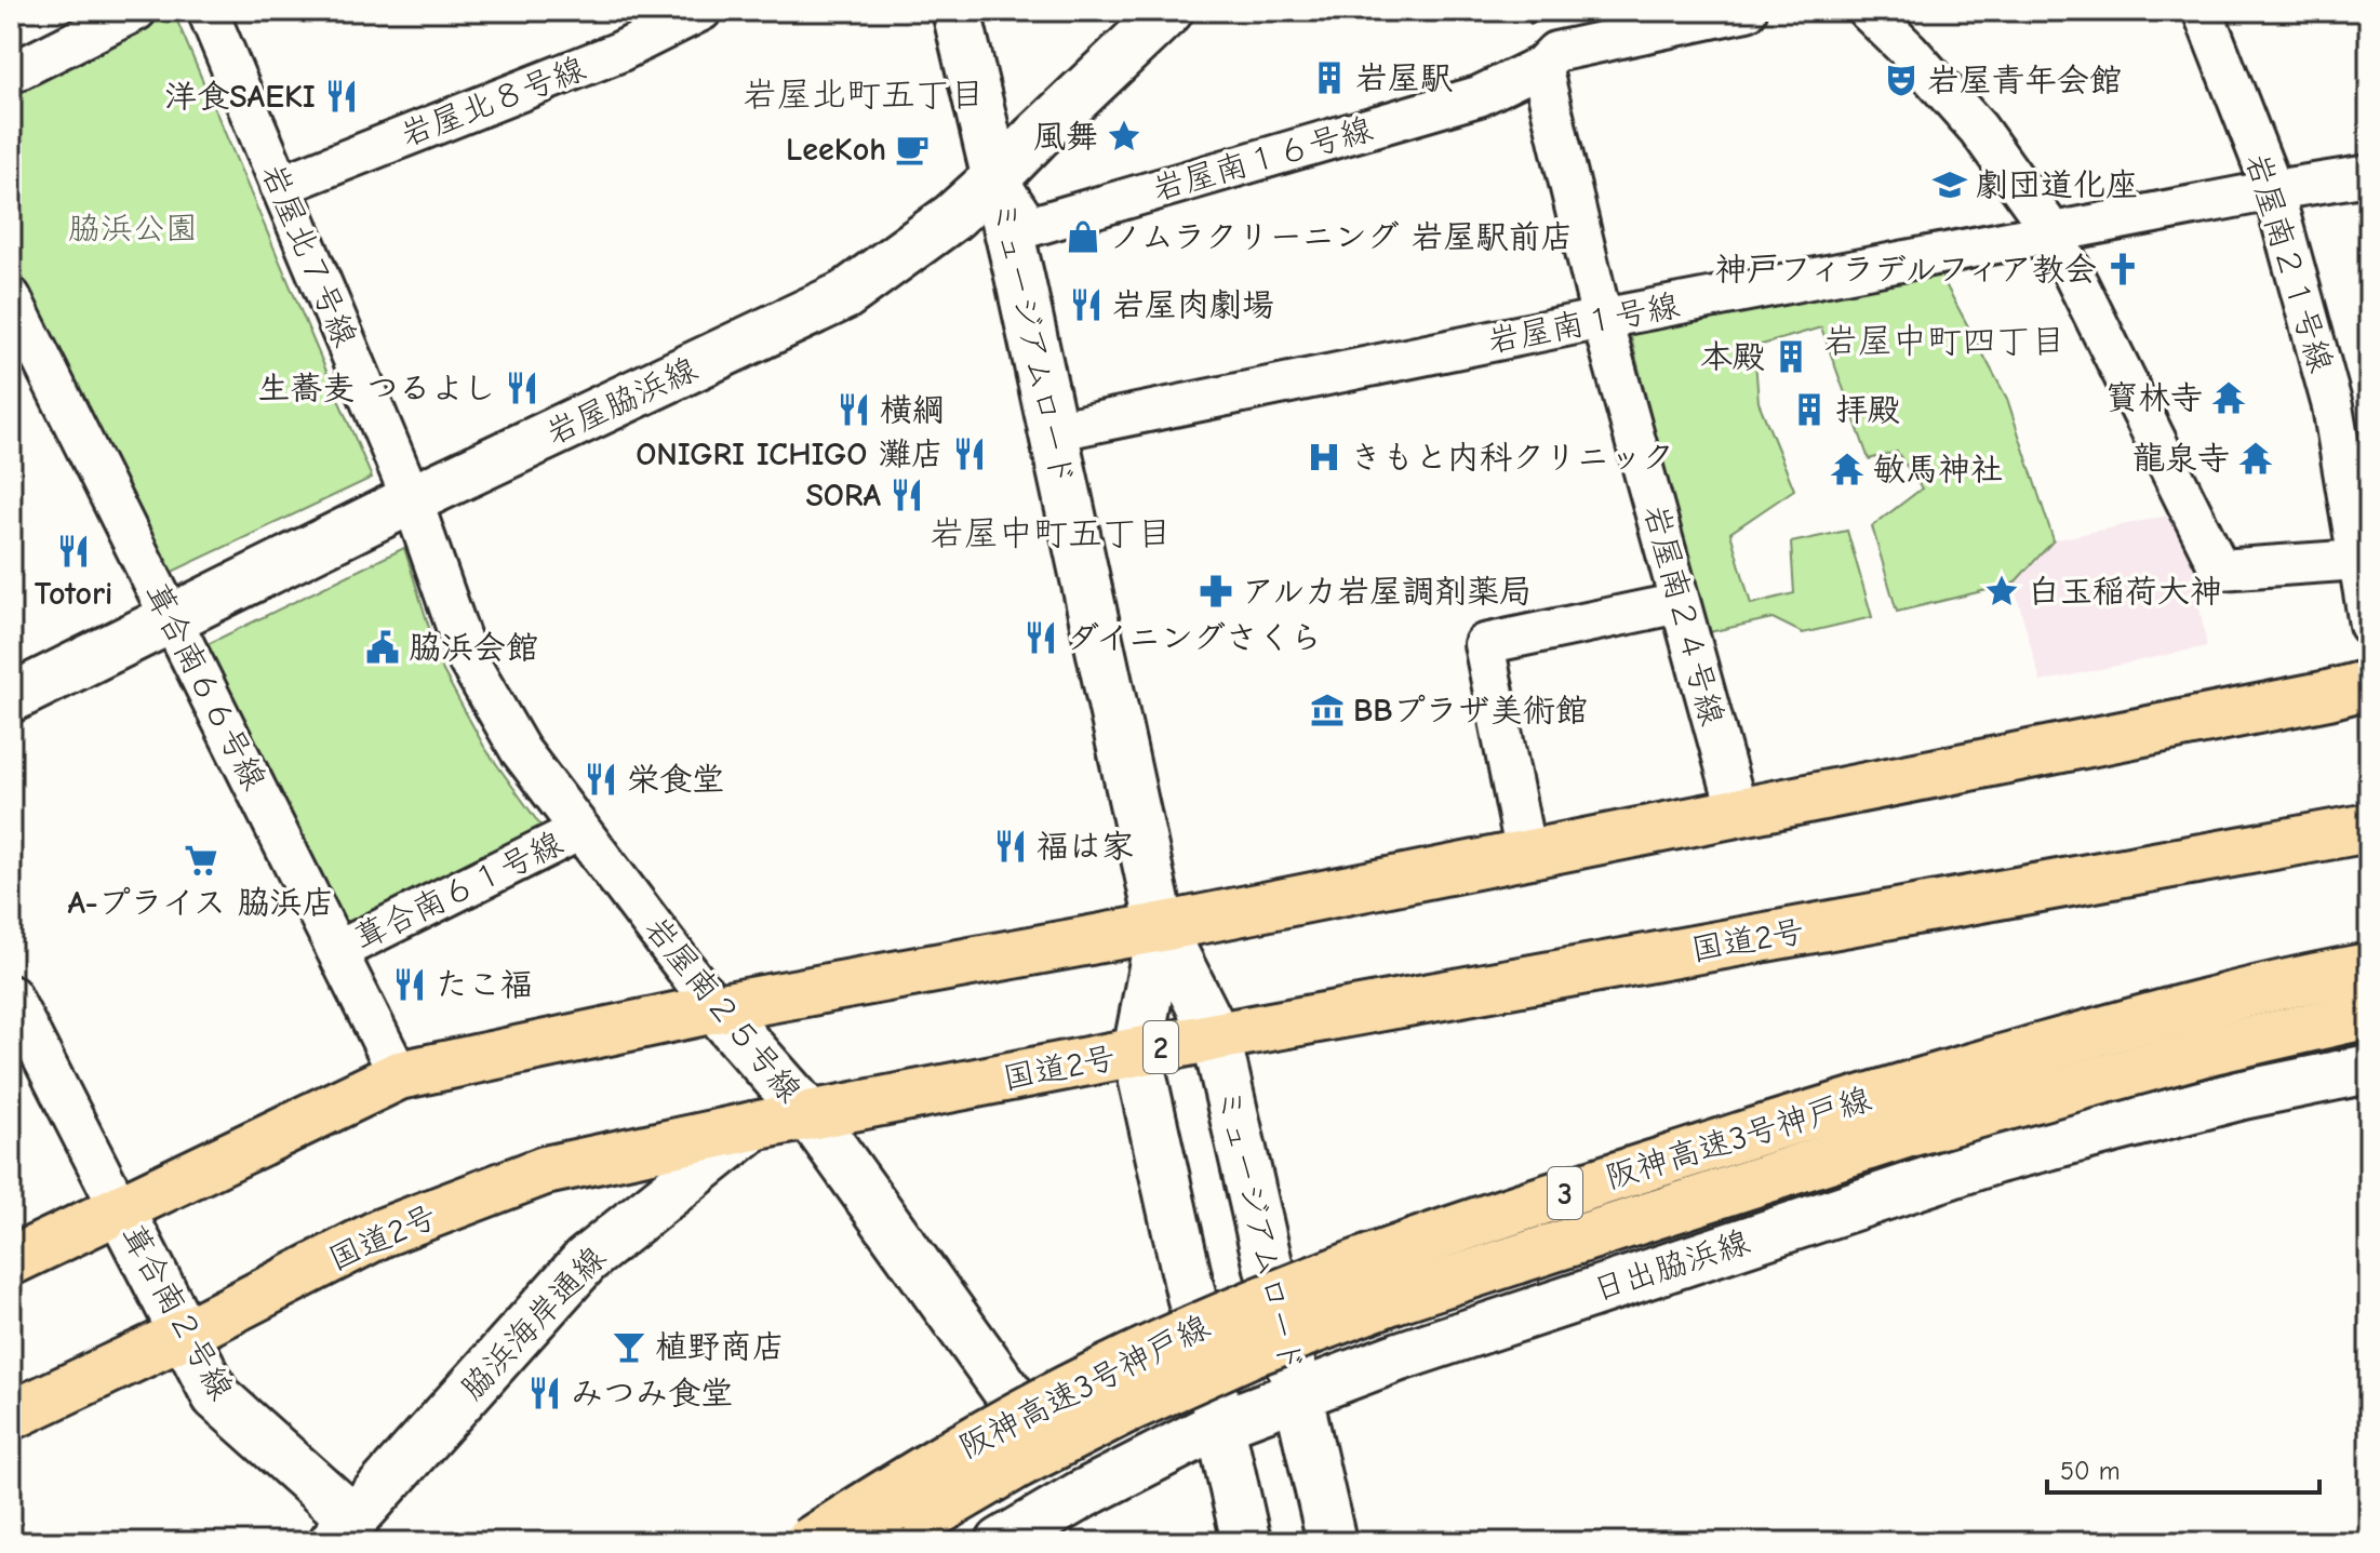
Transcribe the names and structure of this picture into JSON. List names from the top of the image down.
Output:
{
  "streets": {
    "highway": [
      "国道2号",
      "2",
      "阪神高速3号神戸線",
      "3"
    ],
    "street": [
      "岩屋北８号線",
      "岩屋南１６号線",
      "岩屋北７号線",
      "岩屋南２１号線",
      "岩屋南１号線",
      "ミュージアムロード",
      "岩屋脇浜線",
      "岩屋南２４号線",
      "葺合南６６号線",
      "葺合南６１号線",
      "岩屋南２５号線",
      "日出脇浜線",
      "葺合南２号線",
      "脇浜海岸通線"
    ]
  },
  "crossings": [
    ["岩屋北８号線", "岩屋北７号線"],
    ["岩屋南１６号線", "ミュージアムロード"],
    ["岩屋南１６号線", "岩屋脇浜線"],
    ["岩屋南１６号線", "岩屋南２４号線"],
    ["岩屋北７号線", "岩屋脇浜線"],
    ["岩屋北７号線", "岩屋南２５号線"],
    ["岩屋南２１号線", "岩屋南１号線"],
    ["岩屋南１号線", "ミュージアムロード"],
    ["岩屋南１号線", "岩屋南２４号線"],
    ["ミュージアムロード", "岩屋脇浜線"],
    ["ミュージアムロード", "国道2号"],
    ["ミュージアムロード", "日出脇浜線"],
    ["岩屋脇浜線", "葺合南６６号線"],
    ["岩屋脇浜線", "岩屋南２５号線"],
    ["葺合南６６号線", "葺合南６１号線"],
    ["葺合南６１号線", "岩屋南２５号線"],
    ["国道2号", "岩屋南２５号線"],
    ["国道2号", "葺合南２号線"],
    ["国道2号", "脇浜海岸通線"],
    ["岩屋南２５号線", "日出脇浜線"],
    ["葺合南２号線", "脇浜海岸通線"]
  ],
  "districts": ["岩屋北町五丁目", "岩屋中町四丁目", "岩屋中町五丁目"],
  "parks": ["脇浜公園"],
  "places": {
    "building": ["岩屋駅", "本殿", "拝殿"],
    "theatre": ["岩屋青年会館"],
    "restaurant": [
      "洋食SAEKI",
      "岩屋肉劇場",
      "生蕎麦 つるよし",
      "横綱",
      "ONIGRI ICHIGO 灘店",
      "SORA",
      "Totori",
      "ダイニングさくら",
      "栄食堂",
      "福は家",
      "たこ福",
      "みつみ食堂"
    ],
    "place": ["風舞", "白玉稲荷大神"],
    "cafe": ["LeeKoh"],
    "school or university": ["劇団道化座"],
    "shop": ["ノムラクリーニング 岩屋駅前店"],
    "church": ["神戸フィラデルフィア教会"],
    "temple": ["寳林寺", "龍泉寺", "敏馬神社"],
    "hospital": ["きもと内科クリニック"],
    "pharmacy": ["アルカ岩屋調剤薬局"],
    "public building": ["脇浜会館"],
    "museum": ["BBプラザ美術館"],
    "supermarket": ["A-プライス 脇浜店"],
    "bar": ["植野商店"]
  },
  "scale_bar": "50 m"
}
